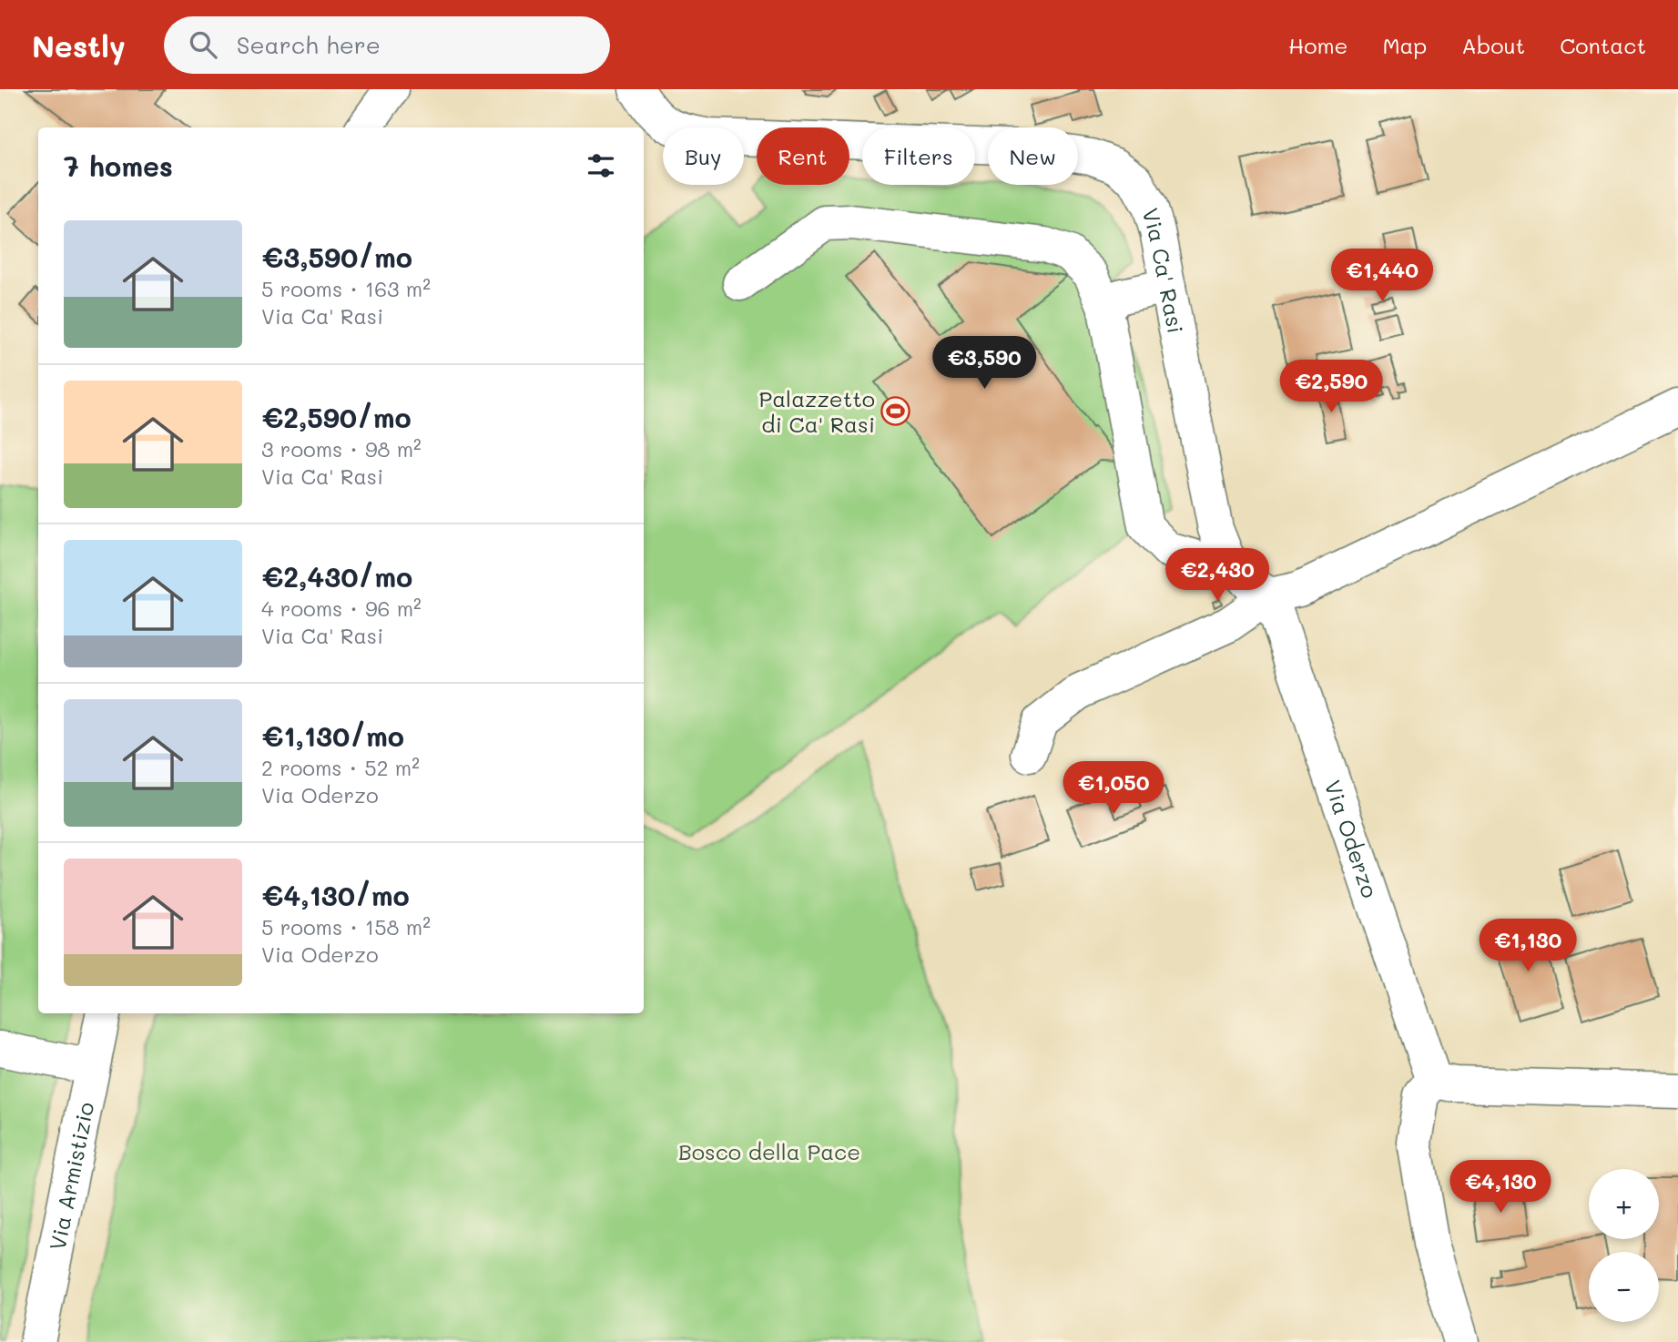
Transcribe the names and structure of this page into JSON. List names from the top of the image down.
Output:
{
  "streets": {
    "street": ["Via Ca' Rasi", "Via Oderzo", "Via Armistizio"]
  },
  "crossings": [
    ["Via Ca' Rasi", "Via Oderzo"]
  ],
  "parks": ["Bosco della Pace"],
  "places": {
    "sports": ["Palazzetto di Ca' Rasi"]
  },
  "page": {
    "header": "Nestly",
    "search": "Search here",
    "nav": [
      "Home",
      "Map",
      "About",
      "Contact"
    ],
    "chip": [
      "Buy",
      "Rent",
      "Filters",
      "New"
    ],
    "heading": "7 homes",
    "list": [
      {
        "name": "€3,590/mo",
        "note": "5 rooms · 163 m² · Via Ca' Rasi"
      },
      {
        "name": "€2,590/mo",
        "note": "3 rooms · 98 m² · Via Ca' Rasi"
      },
      {
        "name": "€2,430/mo",
        "note": "4 rooms · 96 m² · Via Ca' Rasi"
      },
      {
        "name": "€1,130/mo",
        "note": "2 rooms · 52 m² · Via Oderzo"
      },
      {
        "name": "€4,130/mo",
        "note": "5 rooms · 158 m² · Via Oderzo"
      }
    ],
    "price": [
      "€1,440",
      "€3,590",
      "€2,590",
      "€2,430",
      "€1,050",
      "€1,130",
      "€4,130"
    ],
    "map_buttons": ["+", "−"]
  }
}
